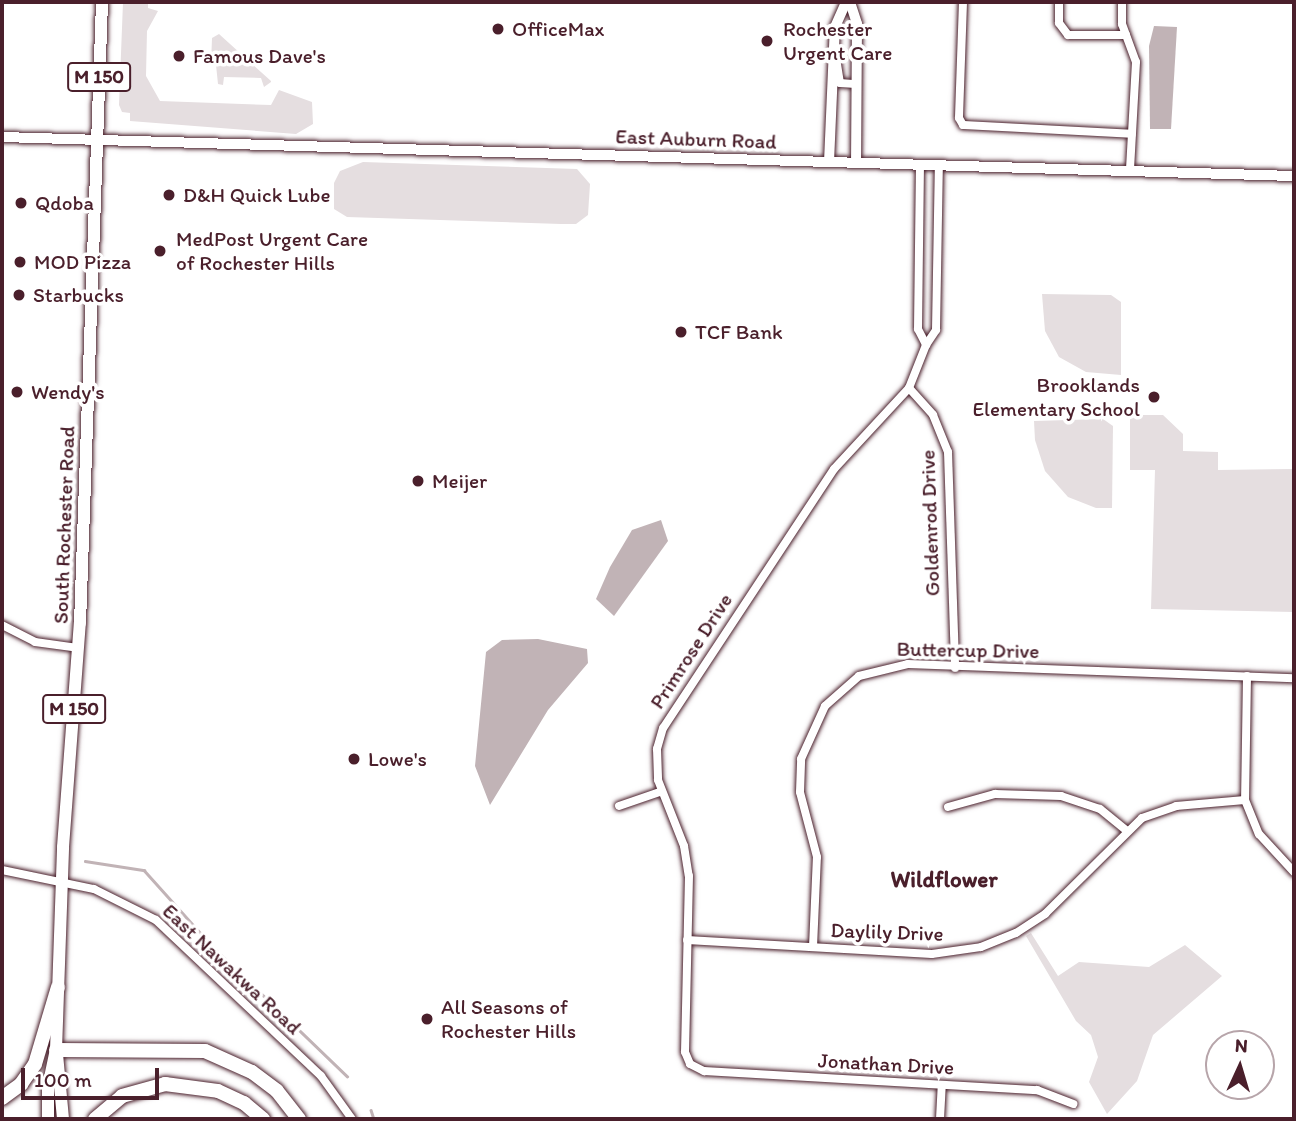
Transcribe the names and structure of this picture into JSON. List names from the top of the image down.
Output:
{
  "streets": {
    "main road": ["M 150", "East Auburn Road", "South Rochester Road"],
    "street": [
      "Goldenrod Drive",
      "Buttercup Drive",
      "Primrose Drive",
      "Daylily Drive",
      "East Nawakwa Road",
      "Jonathan Drive"
    ]
  },
  "crossings": [
    ["East Auburn Road", "South Rochester Road"],
    ["East Auburn Road", "Primrose Drive"],
    ["Goldenrod Drive", "Buttercup Drive"],
    ["Goldenrod Drive", "Primrose Drive"],
    ["South Rochester Road", "East Nawakwa Road"],
    ["Buttercup Drive", "Daylily Drive"],
    ["Primrose Drive", "Daylily Drive"],
    ["Primrose Drive", "Jonathan Drive"]
  ],
  "districts": ["Wildflower"],
  "places": [
    "OfficeMax",
    "Rochester Urgent Care",
    "Famous Dave's",
    "D&H Quick Lube",
    "Qdoba",
    "MedPost Urgent Care of Rochester Hills",
    "MOD Pizza",
    "Starbucks",
    "TCF Bank",
    "Wendy's",
    "Brooklands Elementary School",
    "Meijer",
    "Lowe's",
    "All Seasons of Rochester Hills"
  ],
  "scale_bar": "100 m",
  "north": "top"
}
